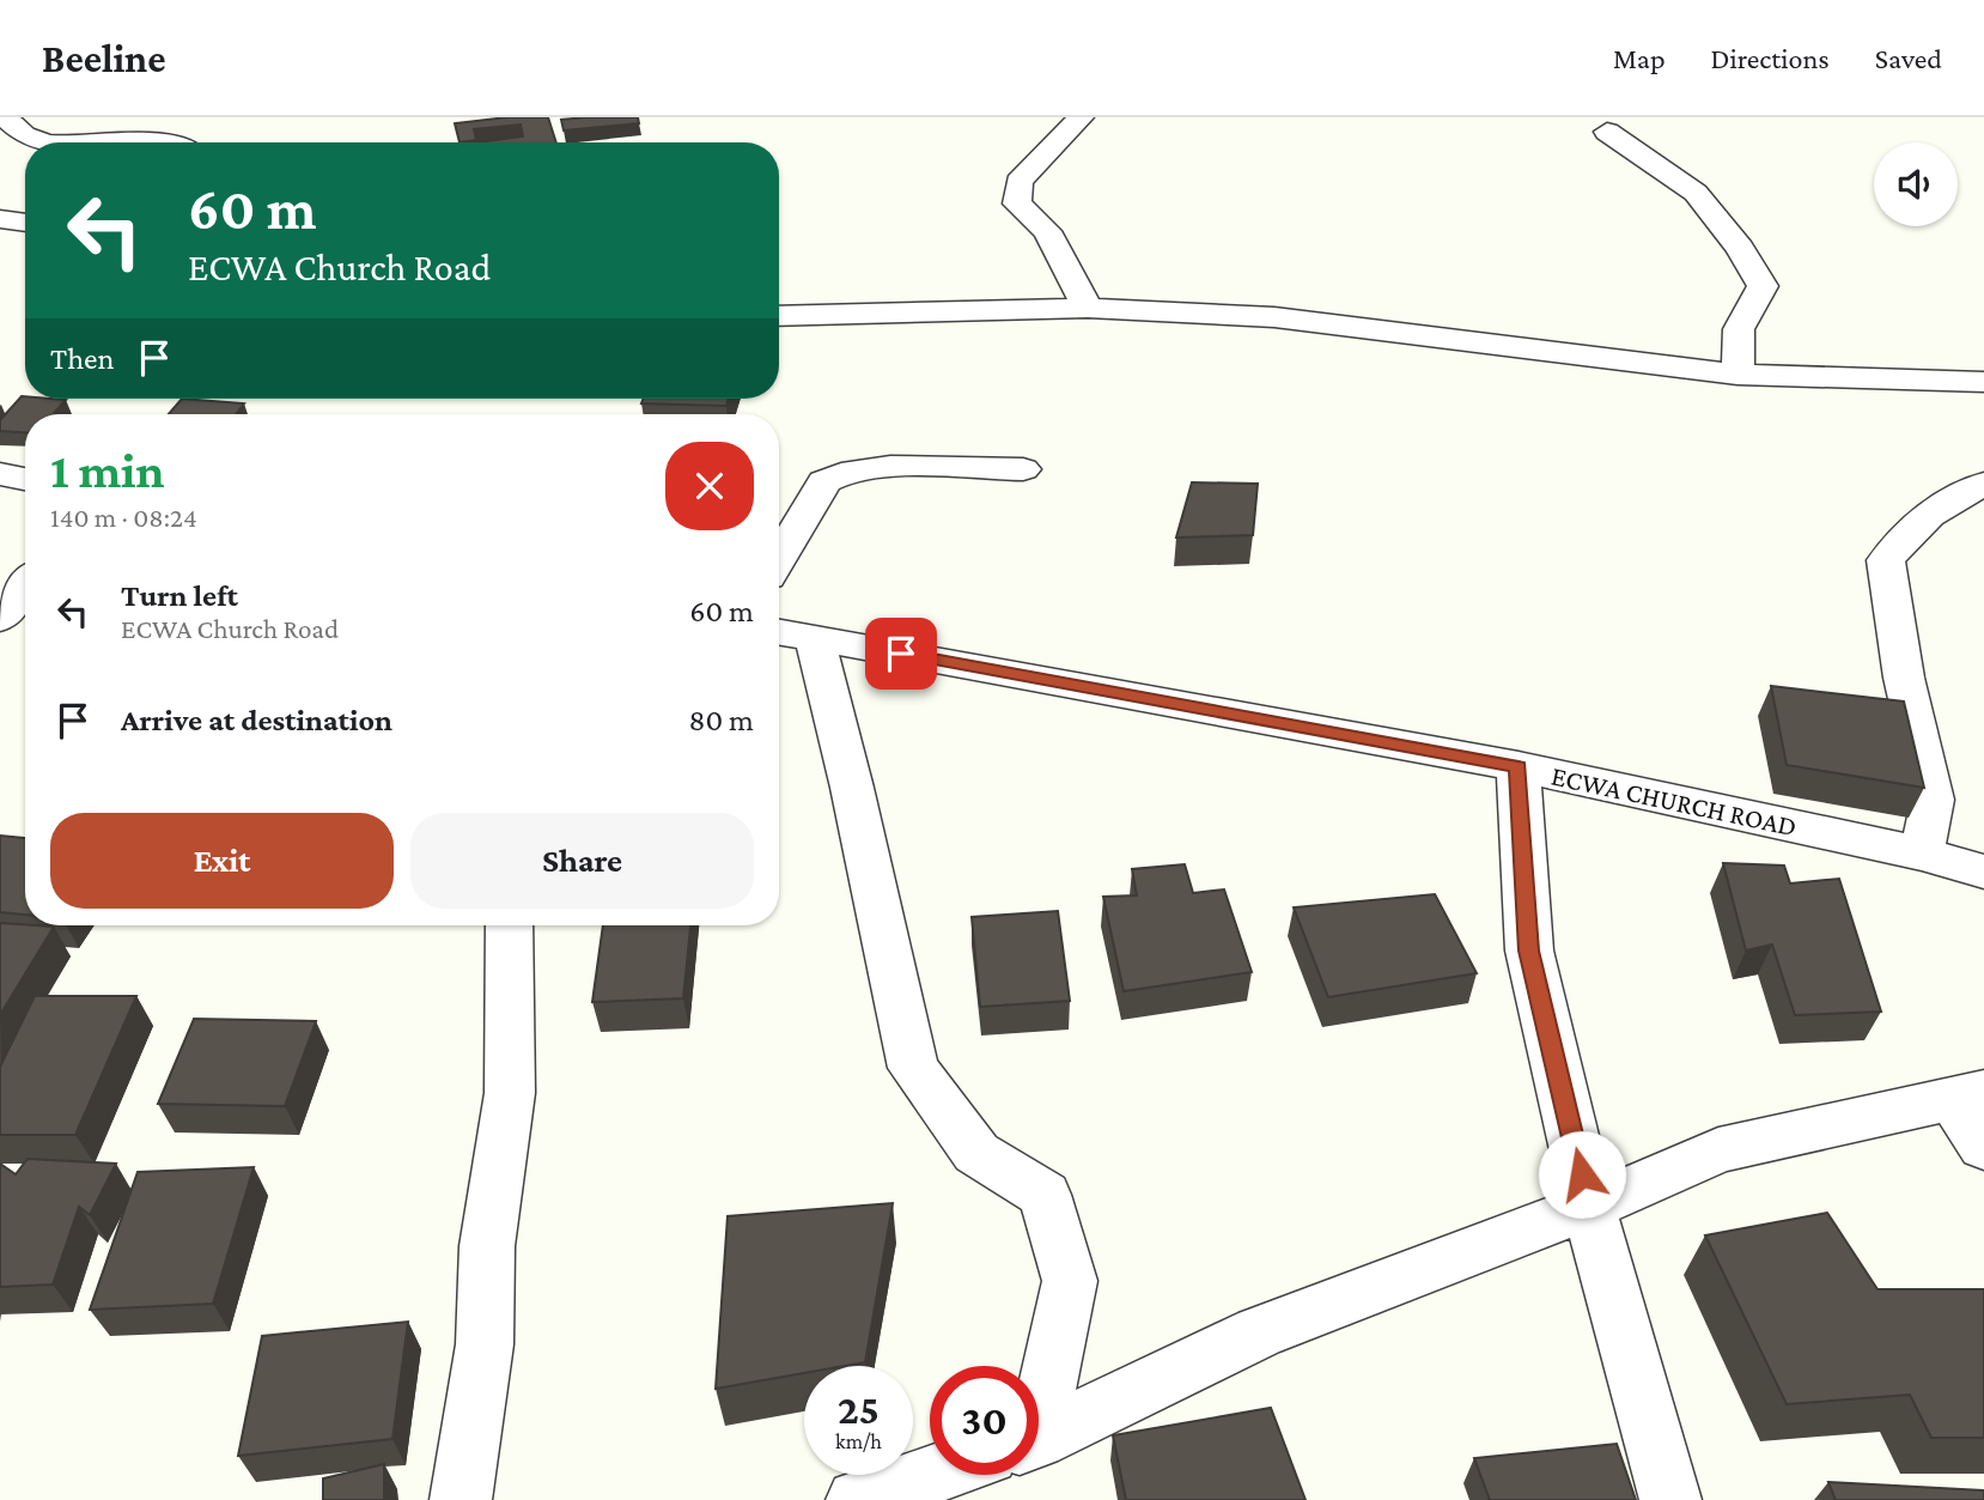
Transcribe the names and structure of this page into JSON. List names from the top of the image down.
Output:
{
  "streets": {
    "street": ["ECWA CHURCH ROAD"]
  },
  "page": {
    "header": "Beeline",
    "nav": ["Map", "Directions", "Saved"],
    "turn": ["60 m", "ECWA Church Road"],
    "then": "Then",
    "heading": ["1 min", "140 m · 08:24"],
    "list": [
      {
        "name": "Turn left",
        "note": "ECWA Church Road",
        "value": "60 m"
      },
      {
        "name": "Arrive at destination",
        "value": "80 m"
      }
    ],
    "buttons": ["Exit", "Share"],
    "speed": "25 km/h",
    "limit": "30"
  }
}
